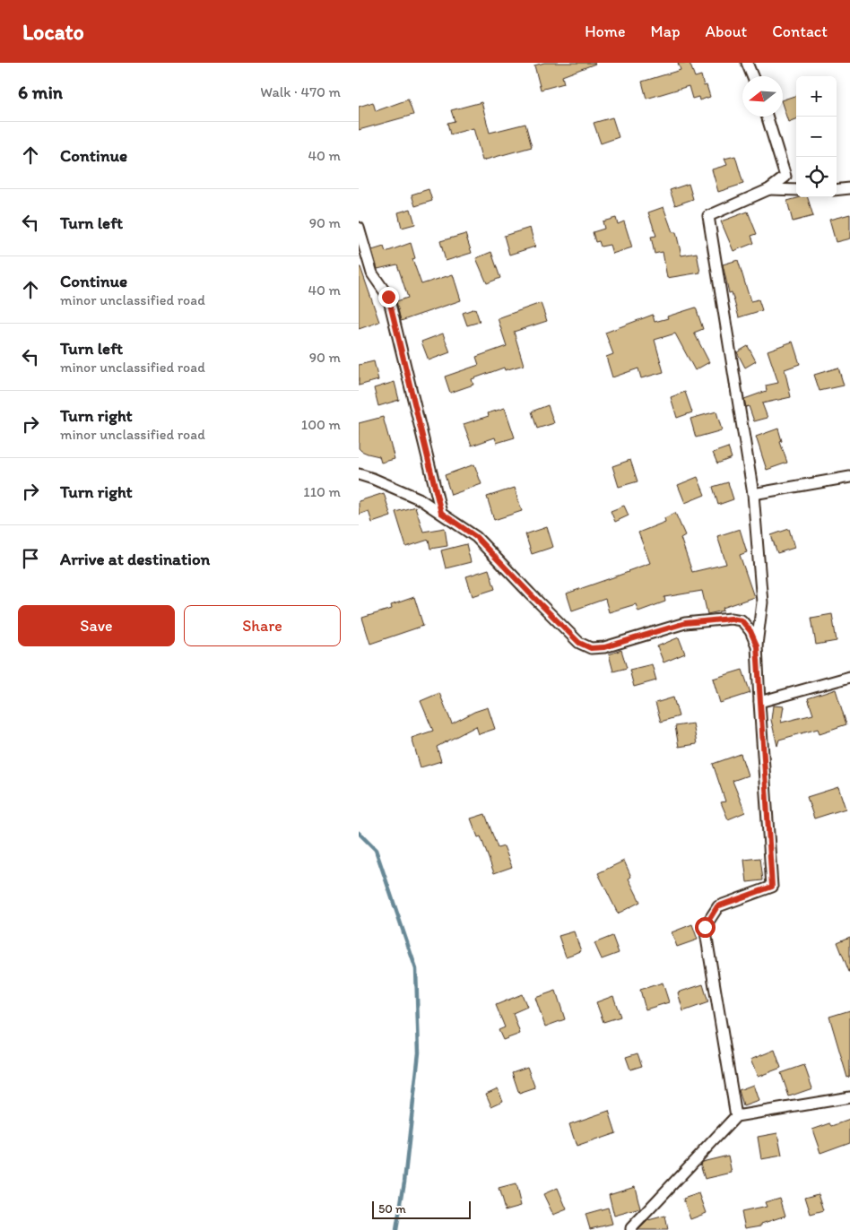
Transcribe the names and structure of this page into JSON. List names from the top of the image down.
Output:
{
  "scale_bar": "50 m",
  "north": "left",
  "page": {
    "header": "Locato",
    "nav": [
      "Home",
      "Map",
      "About",
      "Contact"
    ],
    "heading": ["6 min", "Walk · 470 m"],
    "map_buttons": ["+", "−"],
    "list": [
      ["Continue", "40 m"],
      ["Turn left", "90 m"],
      ["Continue", "minor unclassified road", "40 m"],
      ["Turn left", "minor unclassified road", "90 m"],
      ["Turn right", "minor unclassified road", "100 m"],
      ["Turn right", "110 m"],
      "Arrive at destination"
    ],
    "buttons": ["Save", "Share"],
    "scale": "50 m"
  }
}
